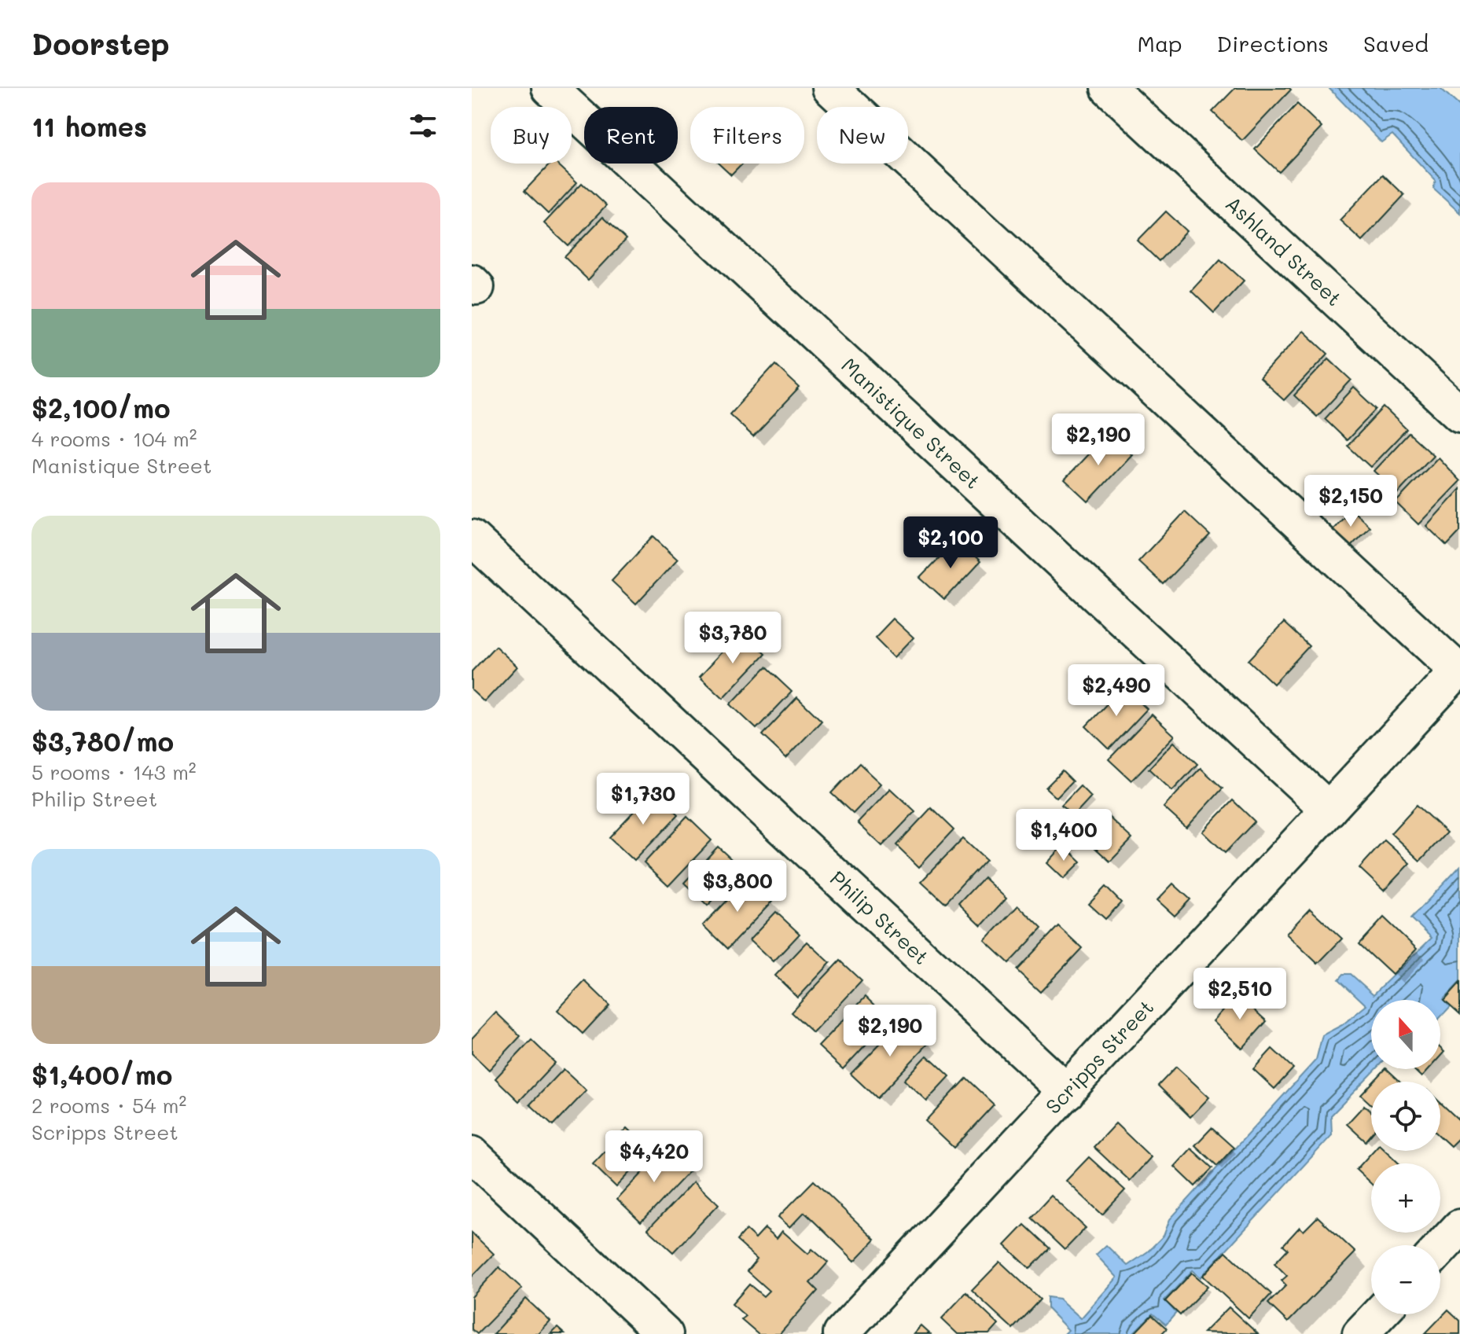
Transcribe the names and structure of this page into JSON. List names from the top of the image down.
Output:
{
  "streets": {
    "street": [
      "Ashland Street",
      "Manistique Street",
      "Philip Street",
      "Scripps Street"
    ]
  },
  "crossings": [
    ["Manistique Street", "Scripps Street"],
    ["Philip Street", "Scripps Street"]
  ],
  "north": "top",
  "page": {
    "header": "Doorstep",
    "nav": ["Map", "Directions", "Saved"],
    "heading": "11 homes",
    "chip": [
      "Buy",
      "Rent",
      "Filters",
      "New"
    ],
    "list": [
      {
        "name": "$2,100/mo",
        "note": "4 rooms · 104 m² · Manistique Street"
      },
      {
        "name": "$3,780/mo",
        "note": "5 rooms · 143 m² · Philip Street"
      },
      {
        "name": "$1,400/mo",
        "note": "2 rooms · 54 m² · Scripps Street"
      }
    ],
    "price": [
      "$2,190",
      "$2,150",
      "$2,100",
      "$3,780",
      "$2,490",
      "$1,730",
      "$1,400",
      "$3,800",
      "$2,510",
      "$2,190",
      "$4,420"
    ],
    "map_buttons": ["+", "−"]
  }
}
